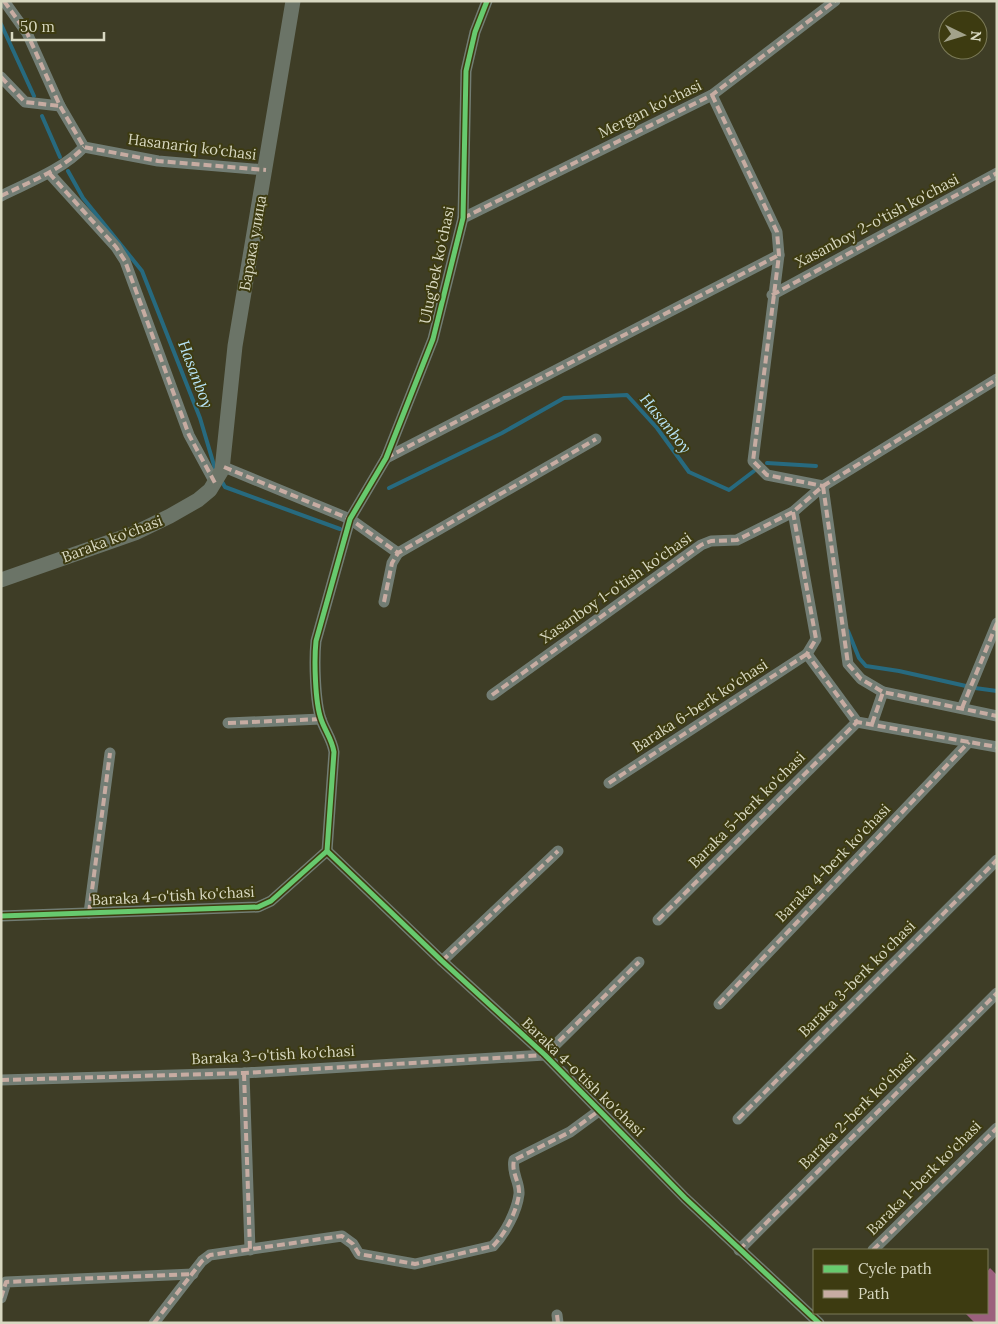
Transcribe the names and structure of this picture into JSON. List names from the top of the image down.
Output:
{
  "streets": {
    "main road": ["Барака улица", "Baraka ko'chasi"],
    "street": [
      "Mergan ko'chasi",
      "Hasanariq ko'chasi",
      "Xasanboy 2-o'tish ko'chasi",
      "Ulug'bek ko'chasi",
      "Xasanboy 1-o'tish ko'chasi",
      "Baraka 6-berk ko'chasi",
      "Baraka 5-berk ko'chasi",
      "Baraka 4-berk ko'chasi",
      "Baraka 4-o'tish ko'chasi",
      "Baraka 3-berk ko'chasi",
      "Baraka 3-o'tish ko'chasi",
      "Baraka 2-berk ko'chasi",
      "Baraka 1-berk ko'chasi"
    ]
  },
  "crossings": [
    ["Mergan ko'chasi", "Ulug'bek ko'chasi"],
    ["Hasanariq ko'chasi", "Барака улица"],
    ["Барака улица", "Baraka ko'chasi"],
    ["Baraka 4-o'tish ko'chasi", "Baraka 3-o'tish ko'chasi"],
    ["Baraka 4-o'tish ko'chasi", "Baraka 2-berk ko'chasi"]
  ],
  "water": ["Hasanboy"],
  "legend": ["Cycle path", "Path"],
  "scale_bar": "50 m",
  "north": "right"
}
